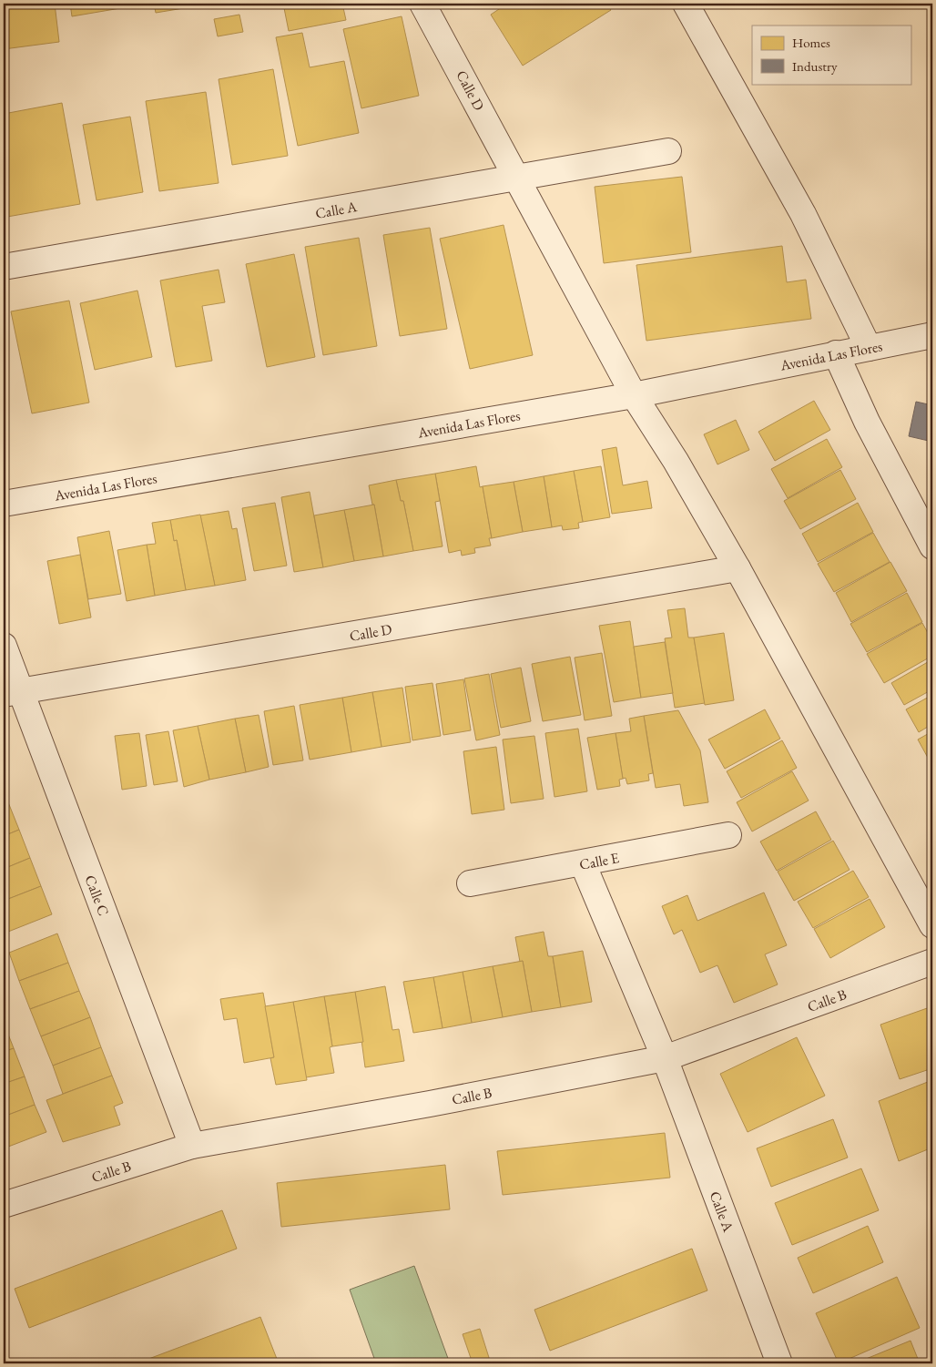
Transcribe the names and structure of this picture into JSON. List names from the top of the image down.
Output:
{
  "streets": {
    "street": [
      "Calle D",
      "Calle A",
      "Avenida Las Flores",
      "Calle E",
      "Calle C",
      "Calle B"
    ]
  },
  "crossings": [
    ["Calle D", "Calle A"],
    ["Calle D", "Avenida Las Flores"],
    ["Calle D", "Calle C"],
    ["Calle A", "Calle E"],
    ["Calle A", "Calle B"],
    ["Calle C", "Calle B"]
  ],
  "legend": ["Homes", "Industry"]
}
